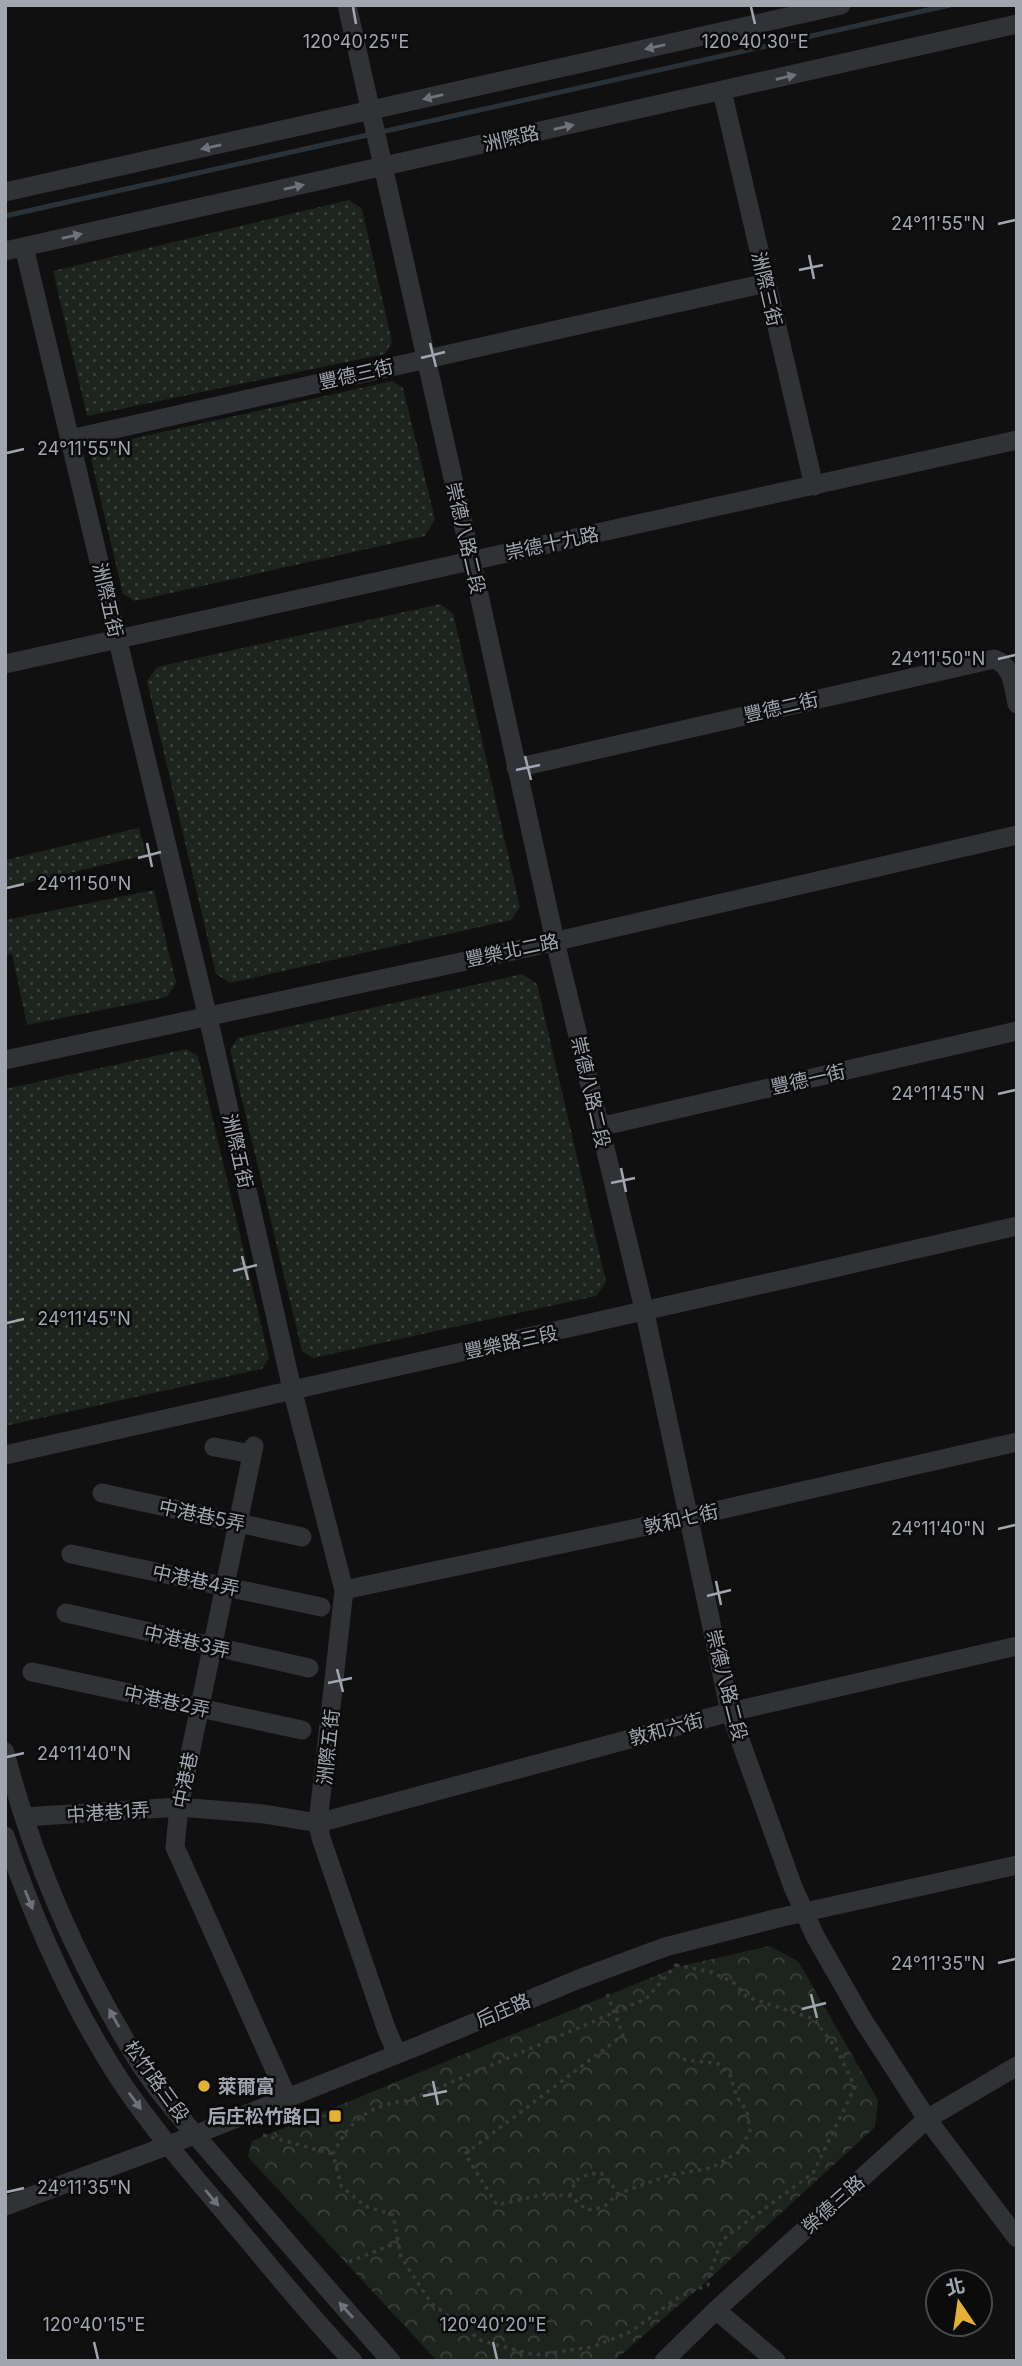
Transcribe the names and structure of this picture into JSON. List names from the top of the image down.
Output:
{
  "streets": {
    "street": [
      "洲際路",
      "洲際三街",
      "豐德三街",
      "崇德八路二段",
      "崇德十九路",
      "洲際五街",
      "豐德二街",
      "豐樂北二路",
      "豐德一街",
      "豐樂路三段",
      "中港巷5弄",
      "敦和七街",
      "中港巷4弄",
      "中港巷3弄",
      "中港巷2弄",
      "敦和六街",
      "中港巷",
      "中港巷1弄",
      "后庄路",
      "松竹路三段",
      "榮德三路"
    ]
  },
  "crossings": [
    ["洲際路", "洲際三街"],
    ["洲際路", "崇德八路二段"],
    ["洲際路", "洲際五街"],
    ["洲際三街", "豐德三街"],
    ["洲際三街", "崇德十九路"],
    ["豐德三街", "崇德八路二段"],
    ["豐德三街", "洲際五街"],
    ["崇德八路二段", "崇德十九路"],
    ["崇德八路二段", "豐德二街"],
    ["崇德八路二段", "豐樂北二路"],
    ["崇德八路二段", "豐德一街"],
    ["崇德八路二段", "豐樂路三段"],
    ["崇德八路二段", "敦和七街"],
    ["崇德八路二段", "敦和六街"],
    ["崇德八路二段", "后庄路"],
    ["崇德八路二段", "榮德三路"],
    ["崇德十九路", "洲際五街"],
    ["洲際五街", "豐樂北二路"],
    ["洲際五街", "豐樂路三段"],
    ["洲際五街", "敦和七街"],
    ["洲際五街", "敦和六街"],
    ["洲際五街", "中港巷1弄"],
    ["洲際五街", "后庄路"],
    ["中港巷5弄", "中港巷"],
    ["中港巷4弄", "中港巷"],
    ["中港巷3弄", "中港巷"],
    ["中港巷2弄", "中港巷"],
    ["敦和六街", "中港巷1弄"],
    ["中港巷", "中港巷1弄"],
    ["中港巷", "后庄路"],
    ["中港巷1弄", "松竹路三段"],
    ["后庄路", "松竹路三段"]
  ],
  "places": {
    "other": ["萊爾富"],
    "transit": ["后庄松竹路口"]
  },
  "north": "top",
  "coordinates": [
    "120°40'25\"E",
    "120°40'30\"E",
    "24°11'55\"N",
    "24°11'50\"N",
    "24°11'45\"N",
    "24°11'40\"N",
    "24°11'35\"N",
    "120°40'15\"E",
    "120°40'20\"E"
  ]
}
